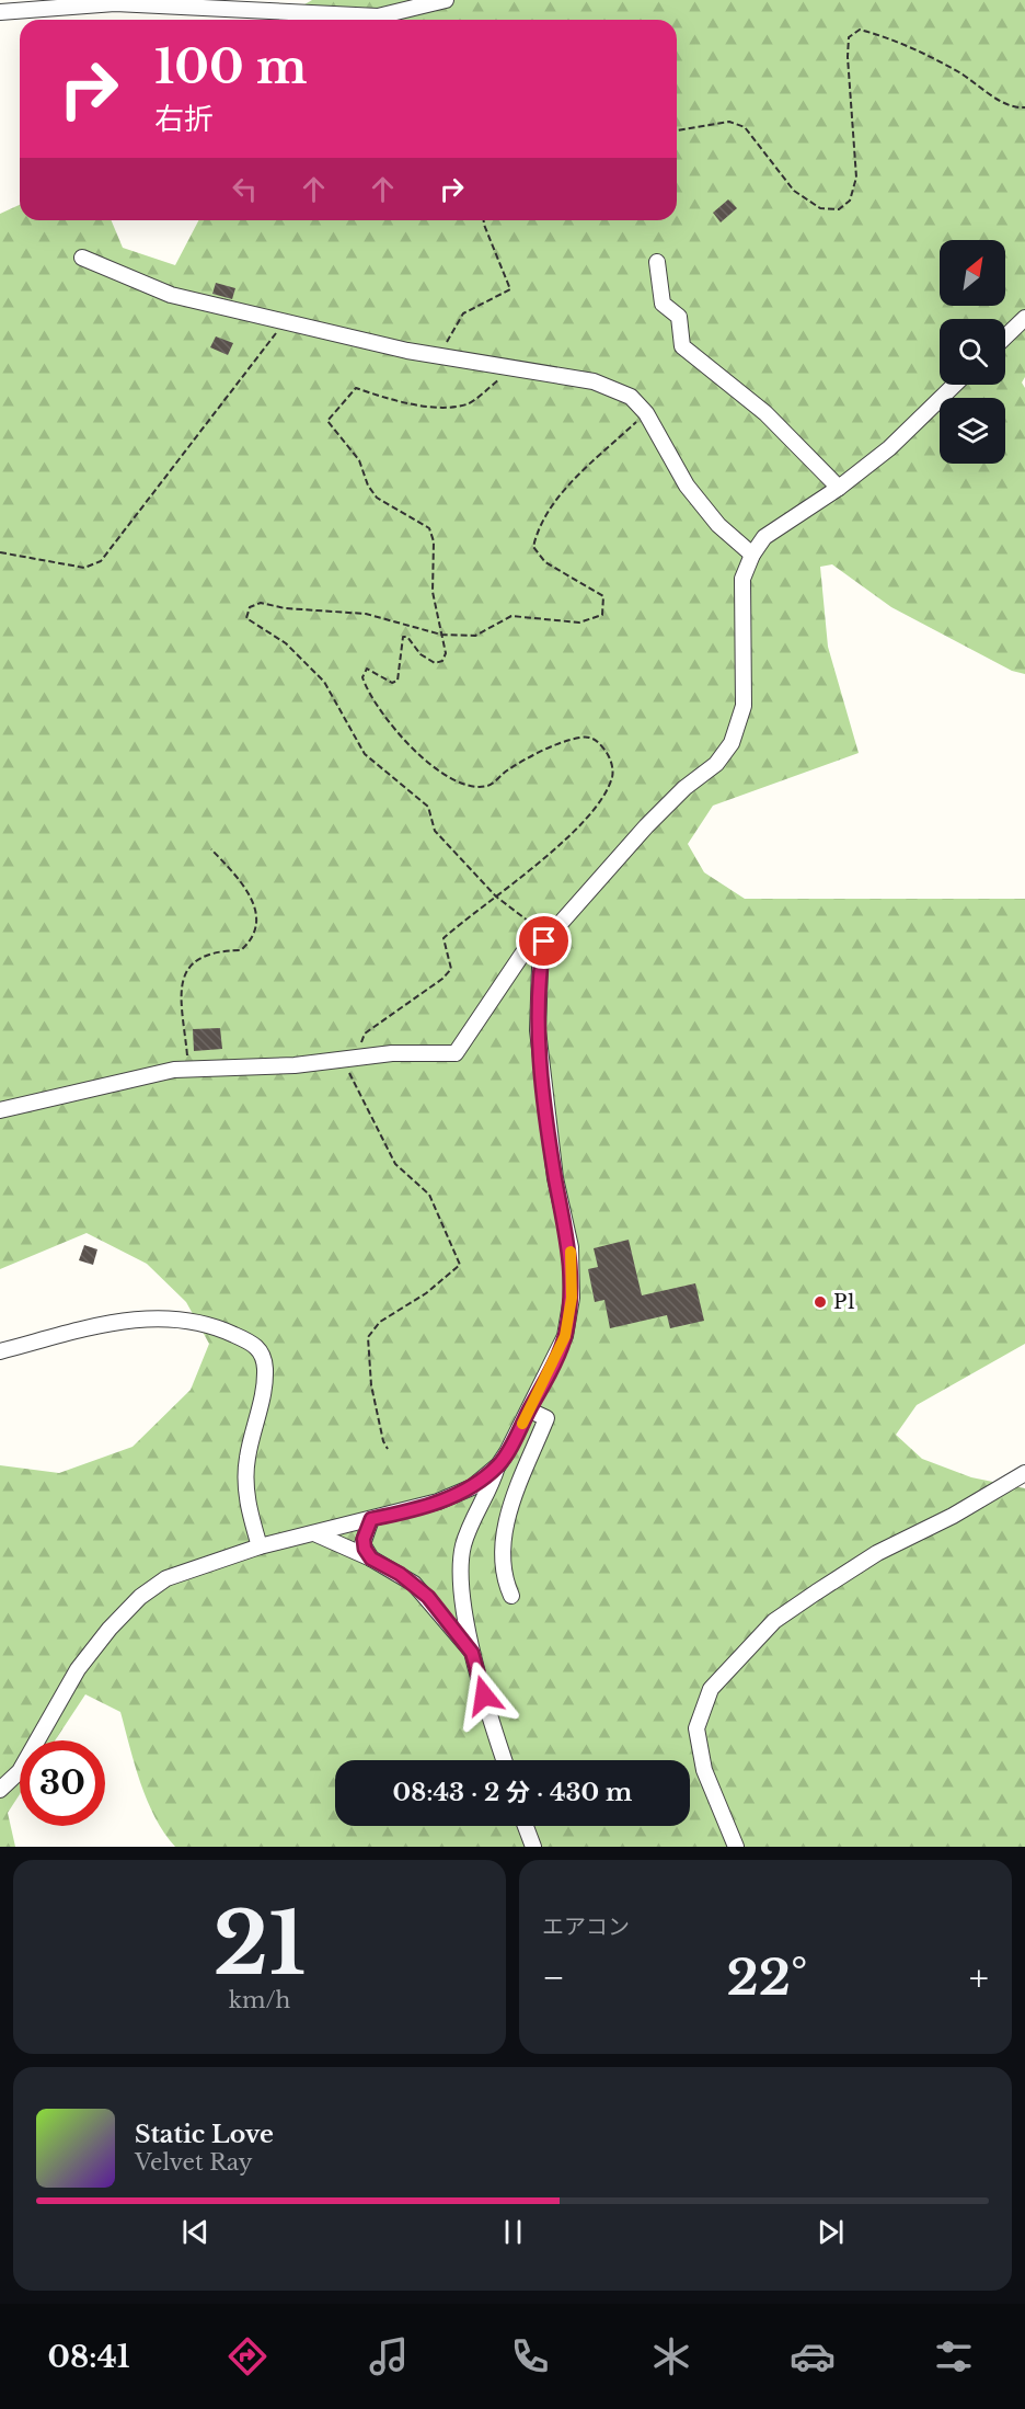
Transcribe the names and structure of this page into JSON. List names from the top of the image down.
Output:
{
  "places": ["P1"],
  "north": "top right",
  "page": {
    "turn": ["100 m", "右折"],
    "limit": "30",
    "trip": "08:43 · 2 分 · 430 m",
    "tile": [
      ["21", "km/h"],
      "エアコン"
    ],
    "heat": ["−", "22°", "+"],
    "song": ["Static Love", "Velvet Ray"],
    "tabs": "08:41"
  }
}
